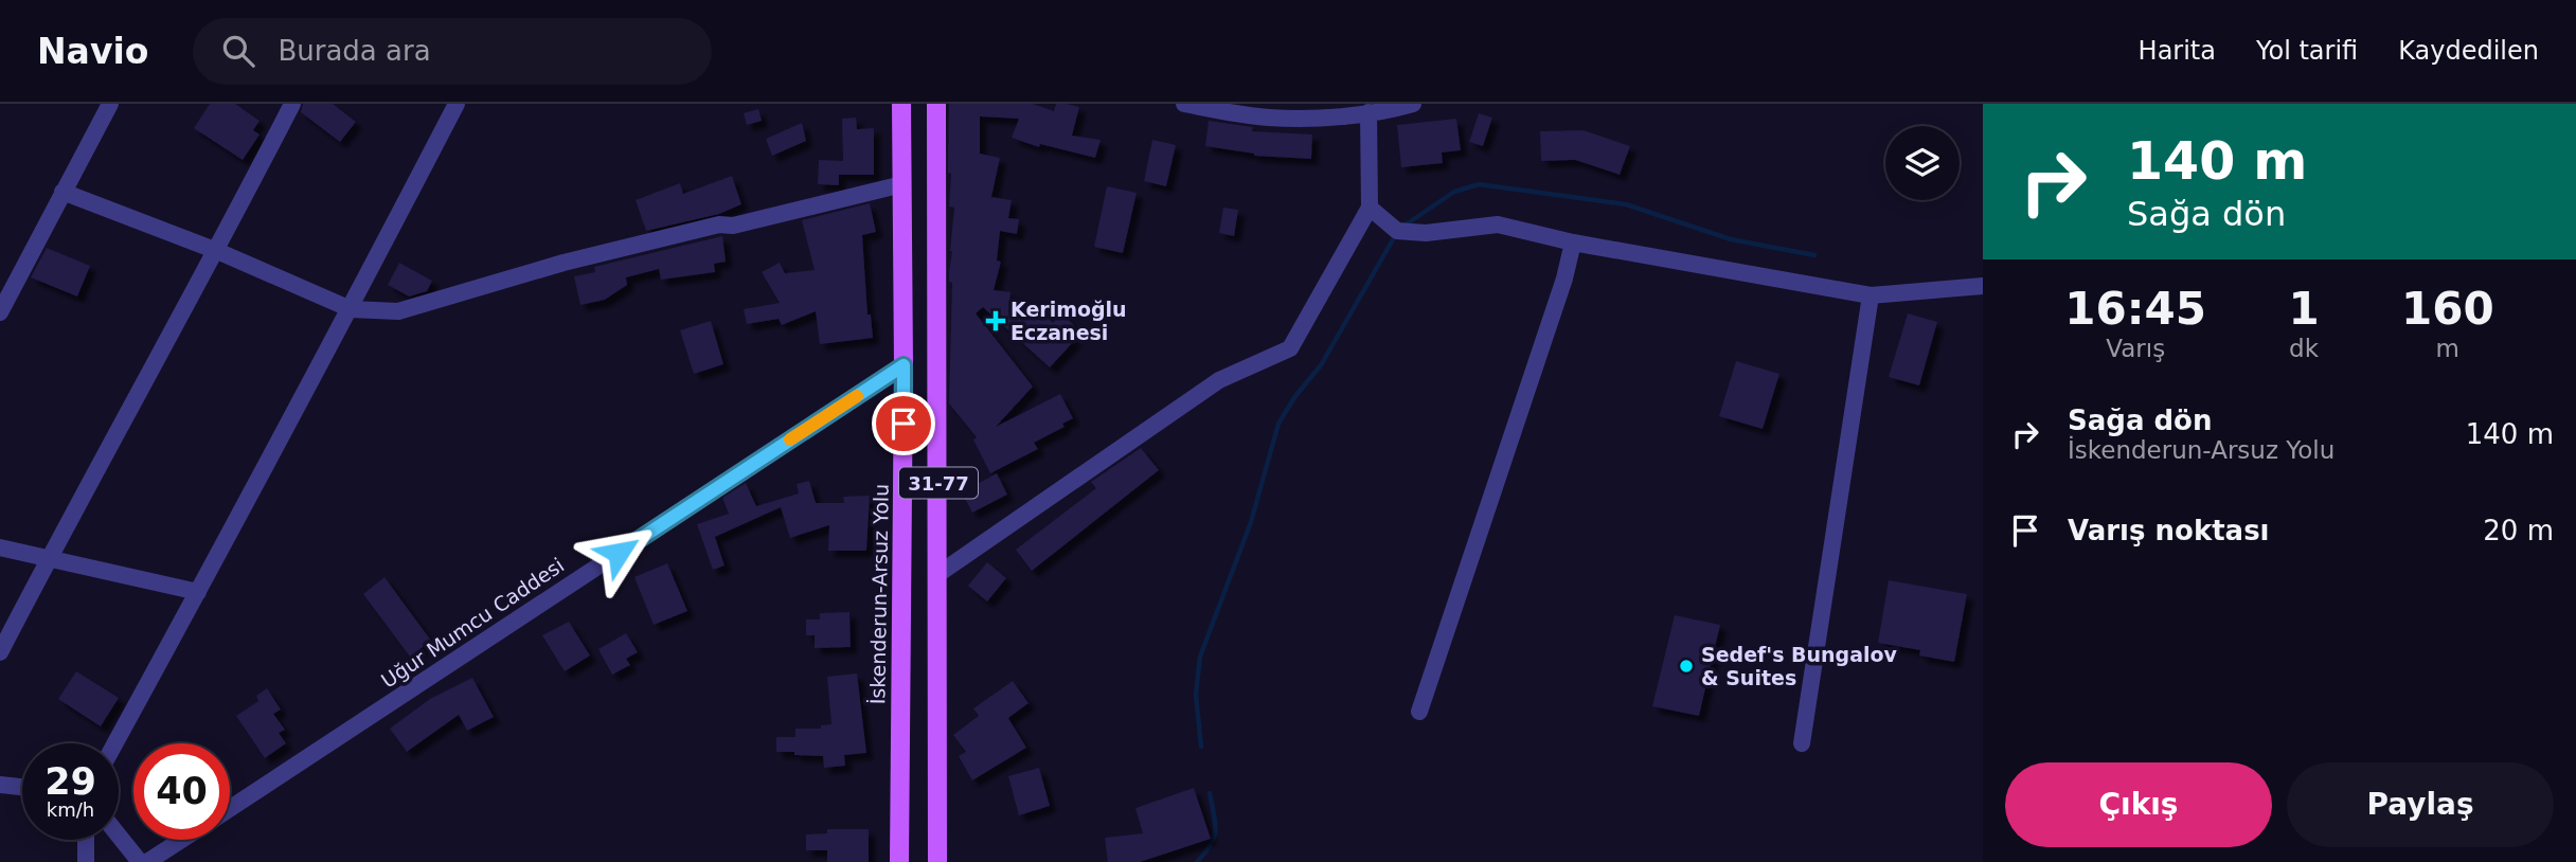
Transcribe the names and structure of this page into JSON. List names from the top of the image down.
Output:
{
  "streets": {
    "main road": ["31-77", "İskenderun-Arsuz Yolu"],
    "street": ["Uğur Mumcu Caddesi"]
  },
  "crossings": [
    ["İskenderun-Arsuz Yolu", "Uğur Mumcu Caddesi"]
  ],
  "places": {
    "health": ["Kerimoğlu Eczanesi"],
    "other": ["Sedef's Bungalov & Suites"]
  },
  "page": {
    "header": "Navio",
    "search": "Burada ara",
    "nav": ["Harita", "Yol tarifi", "Kaydedilen"],
    "turn": ["140 m", "Sağa dön"],
    "eta": [
      "16:45",
      "Varış",
      "1",
      "dk",
      "160",
      "m"
    ],
    "list": [
      {
        "name": "Sağa dön",
        "note": "İskenderun-Arsuz Yolu",
        "value": "140 m"
      },
      {
        "name": "Varış noktası",
        "value": "20 m"
      }
    ],
    "speed": "29 km/h",
    "limit": "40",
    "buttons": ["Çıkış", "Paylaş"]
  }
}
